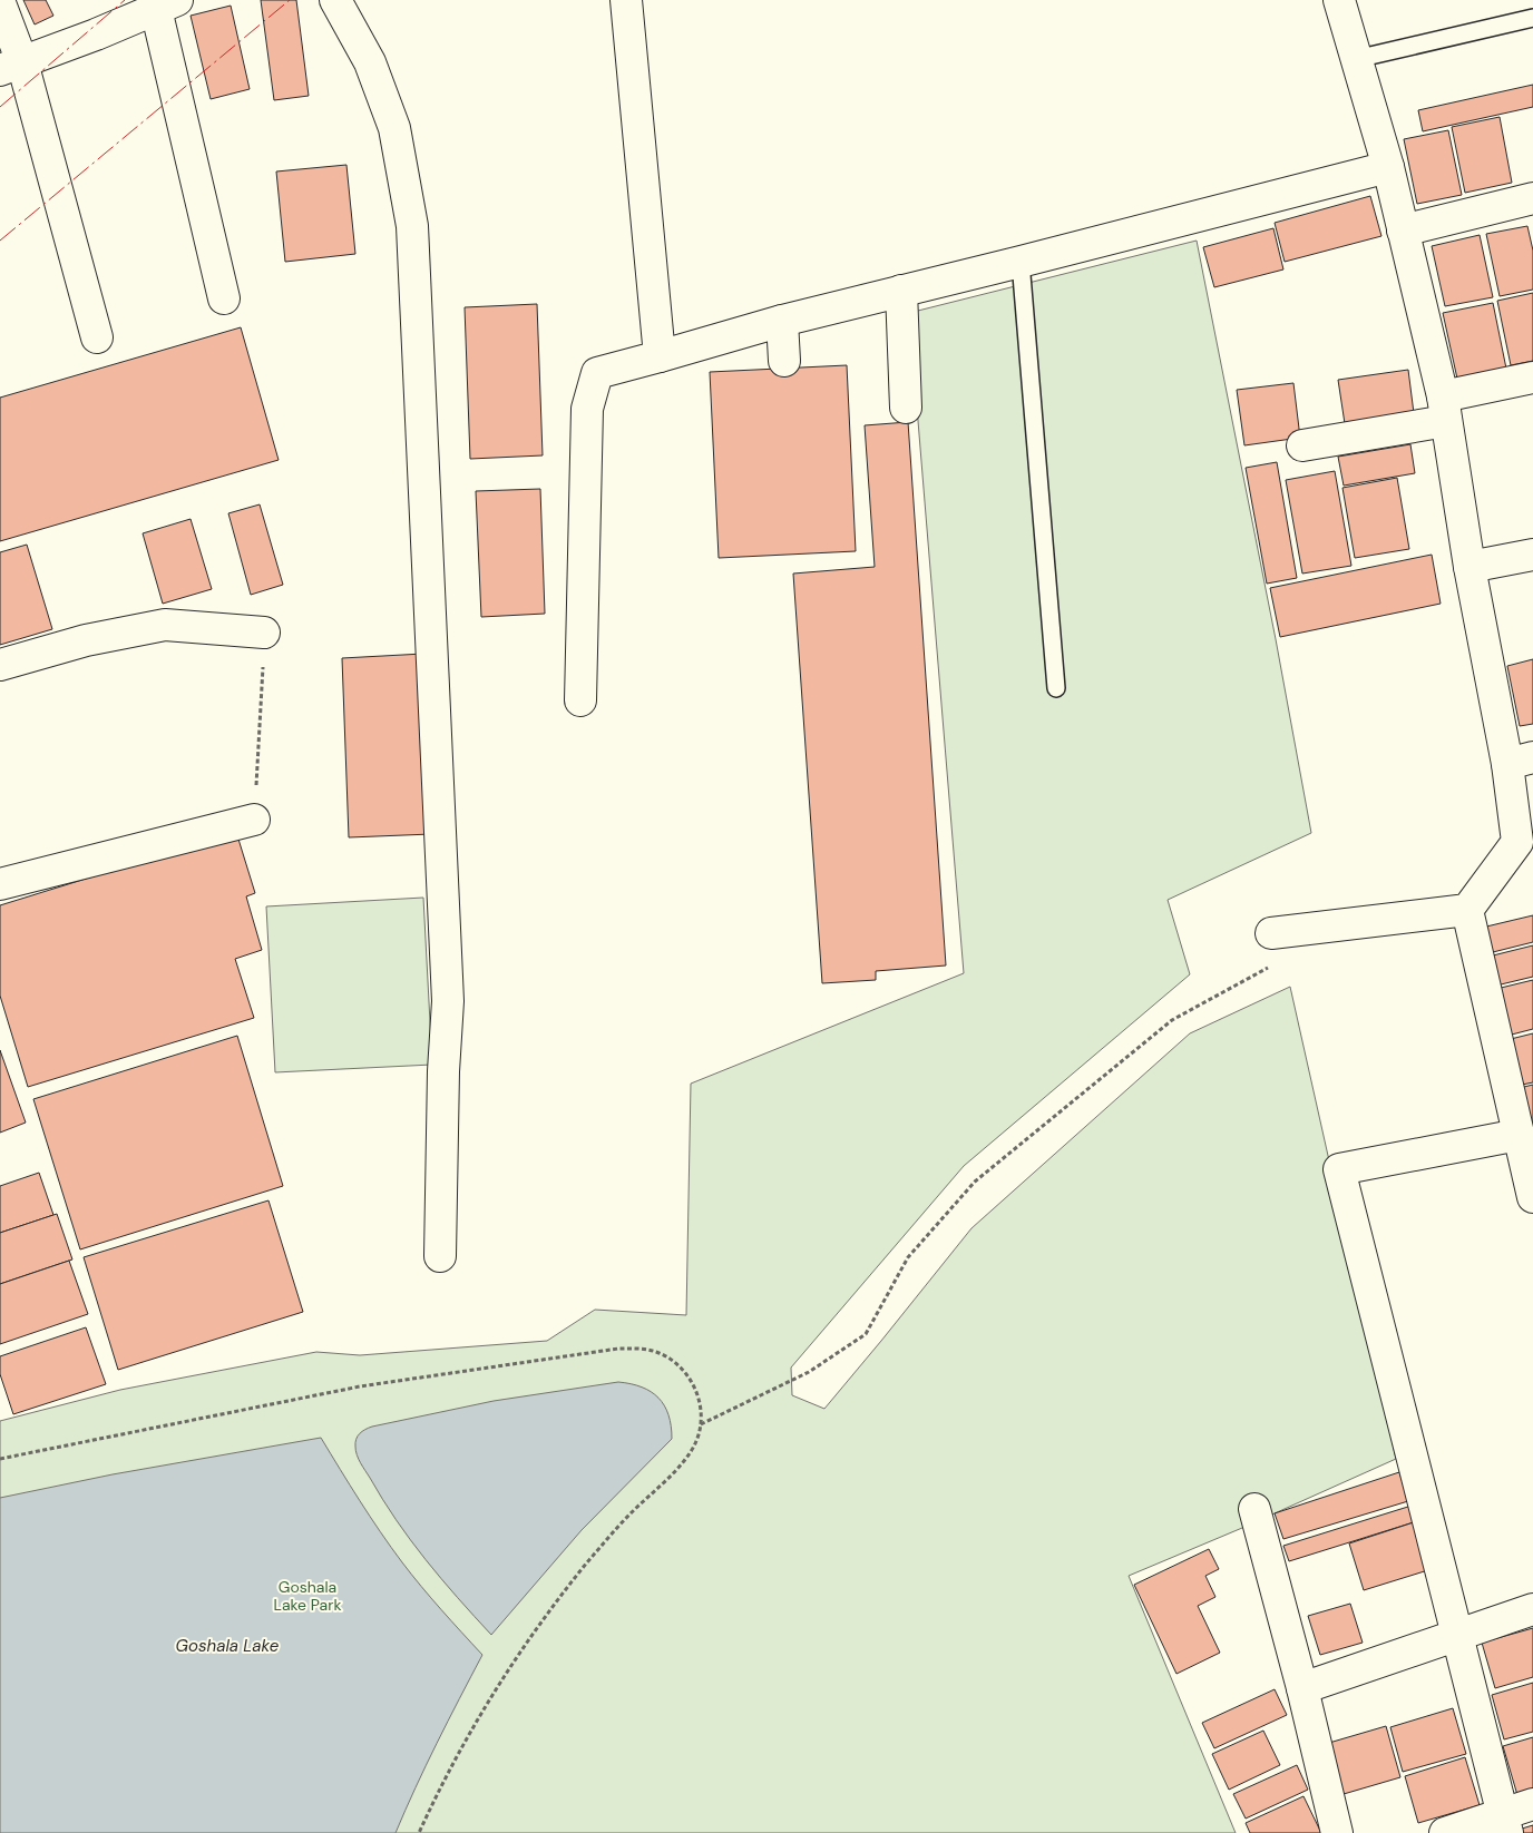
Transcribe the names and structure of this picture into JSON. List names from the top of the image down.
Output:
{
  "water": ["Goshala Lake"],
  "parks": ["Goshala Lake Park"]
}
